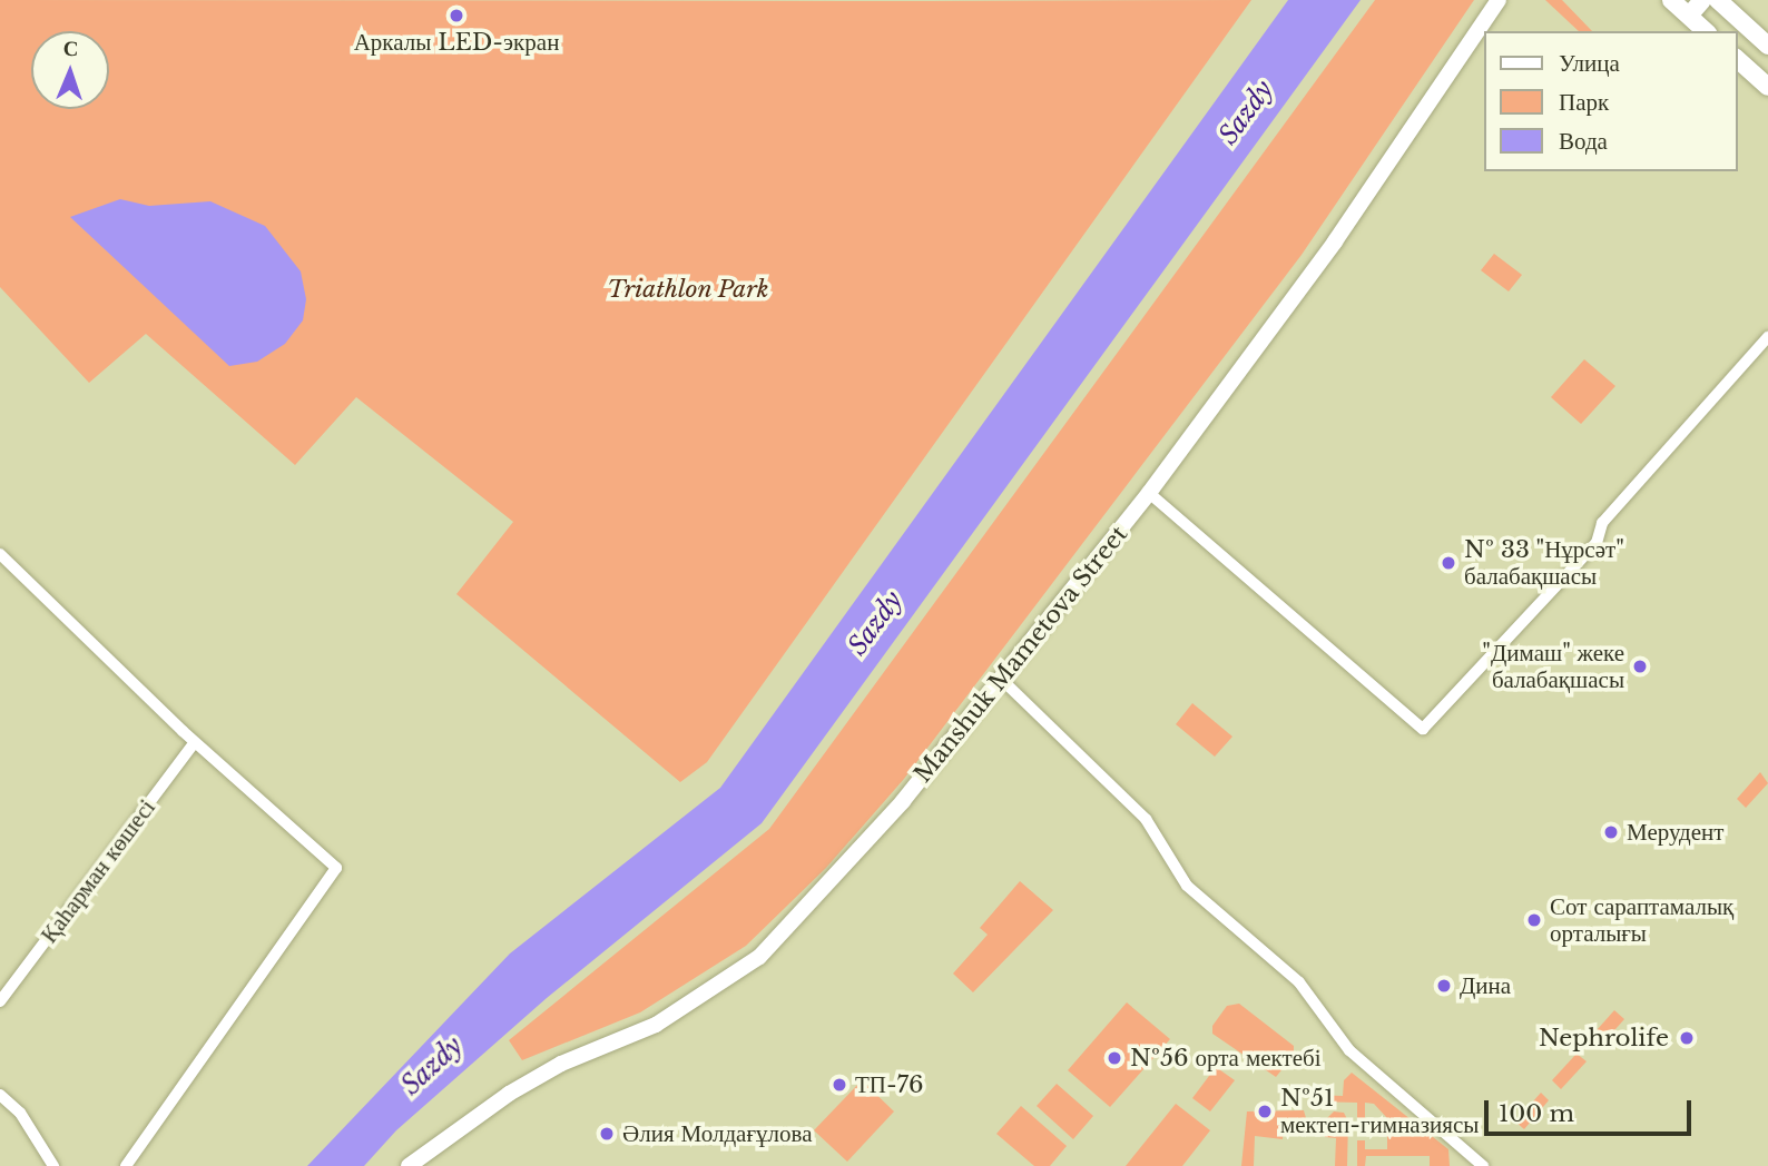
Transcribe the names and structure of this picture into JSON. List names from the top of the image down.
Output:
{
  "streets": {
    "street": ["Manshuk Mametova Street", "Қаһарман көшесі"]
  },
  "water": ["Sazdy"],
  "parks": ["Triathlon Park"],
  "places": [
    "Аркалы LED-экран",
    "№ 33 \"Нұрсәт\" балабақшасы",
    "\"Димаш\" жеке балабақшасы",
    "Мерудент",
    "Сот сараптамалық орталығы",
    "Дина",
    "Nephrolife",
    "№56 орта мектебі",
    "ТП-76",
    "№51 мектеп-гимназиясы",
    "Әлия Молдағұлова"
  ],
  "legend": ["Улица", "Парк", "Вода"],
  "scale_bar": "100 m",
  "north": "top"
}
